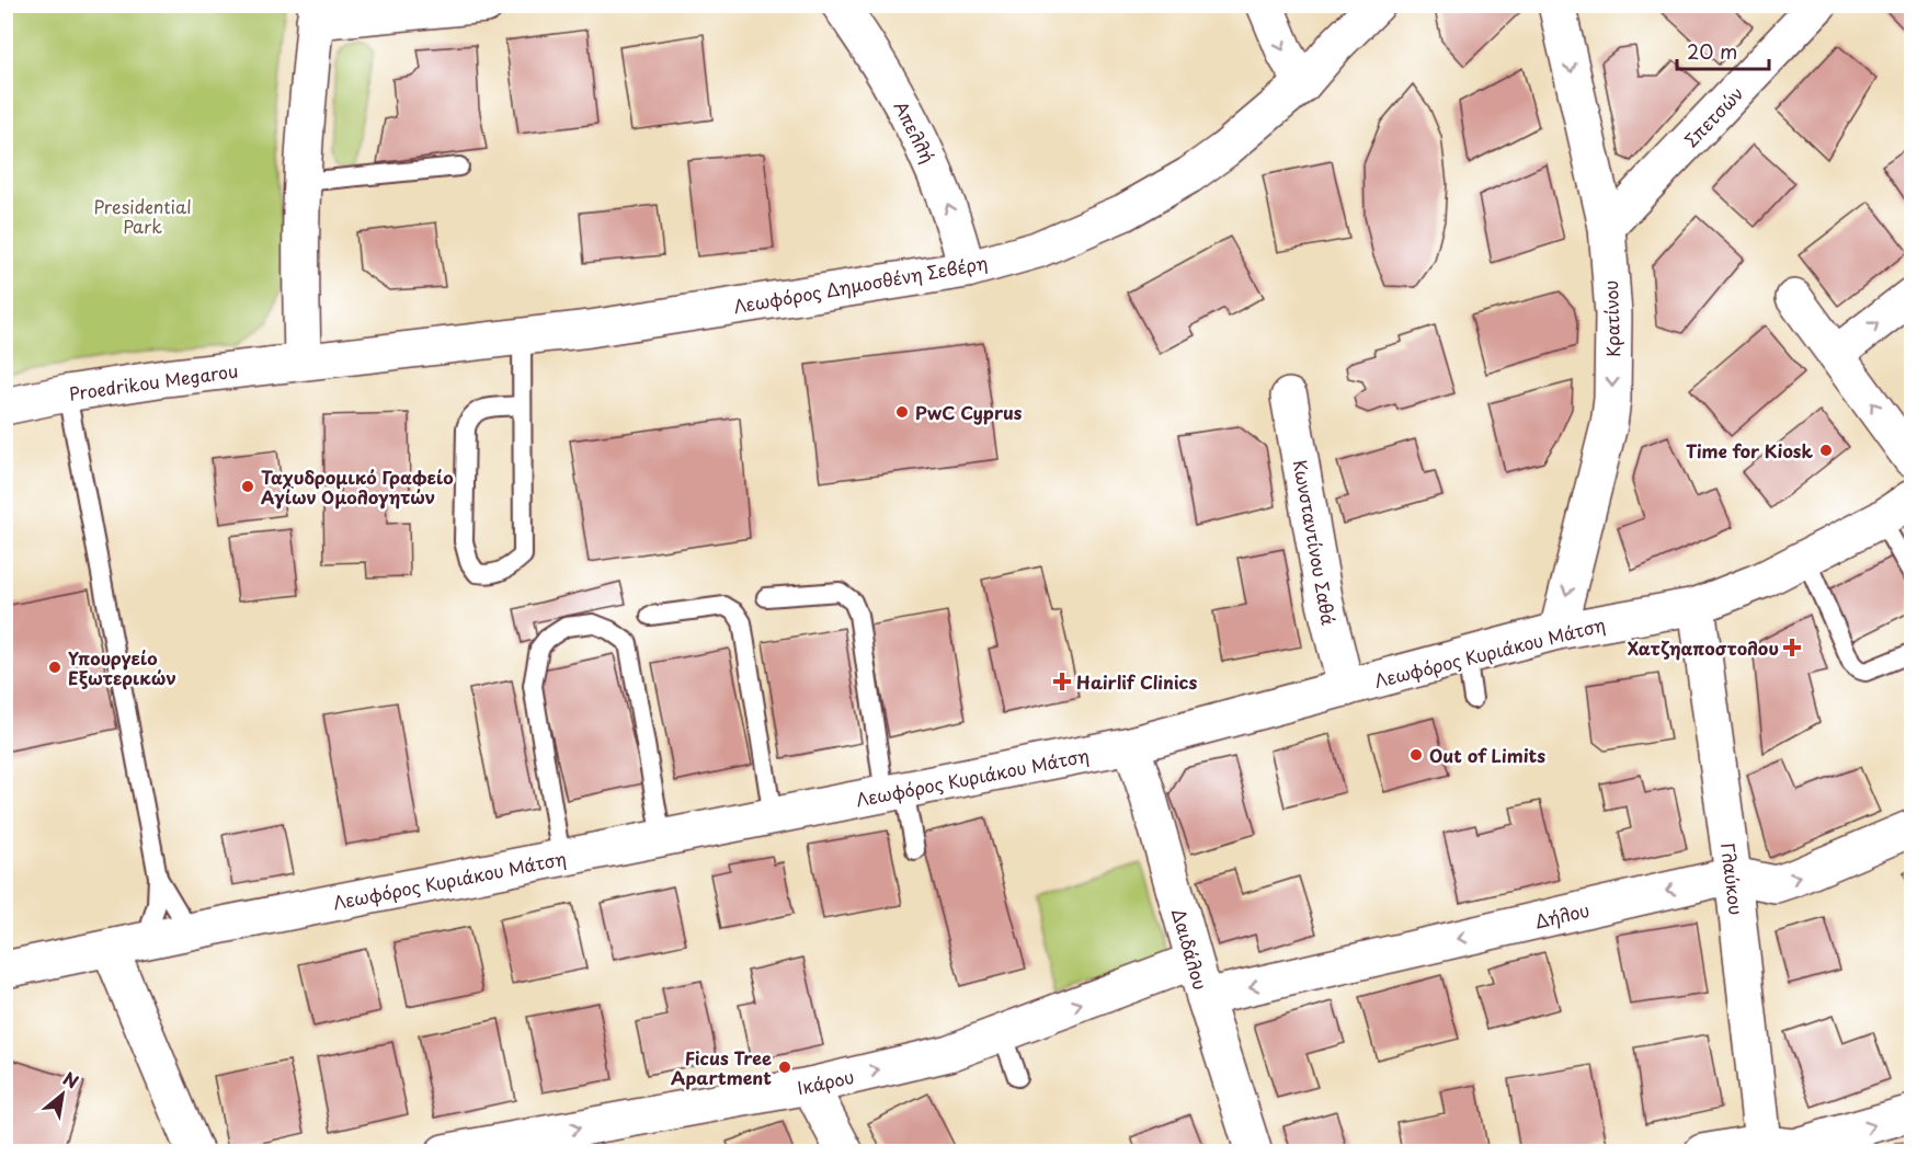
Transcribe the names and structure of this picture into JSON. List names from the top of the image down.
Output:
{
  "streets": {
    "street": [
      "Σπετσών",
      "Απελλή",
      "Λεωφόρος Δημοσθένη Σεβέρη",
      "Κρατίνου",
      "Proedrikou Megarou",
      "Κωνσταντίνου Σαθά",
      "Λεωφόρος Κυριάκου Μάτση",
      "Γλαύκου",
      "Δήλου",
      "Δαιδάλου",
      "Ικάρου"
    ]
  },
  "crossings": [
    ["Σπετσών", "Κρατίνου"],
    ["Απελλή", "Λεωφόρος Δημοσθένη Σεβέρη"],
    ["Λεωφόρος Δημοσθένη Σεβέρη", "Proedrikou Megarou"],
    ["Κρατίνου", "Λεωφόρος Κυριάκου Μάτση"],
    ["Κωνσταντίνου Σαθά", "Λεωφόρος Κυριάκου Μάτση"],
    ["Λεωφόρος Κυριάκου Μάτση", "Γλαύκου"],
    ["Λεωφόρος Κυριάκου Μάτση", "Δαιδάλου"],
    ["Γλαύκου", "Δήλου"],
    ["Δήλου", "Δαιδάλου"],
    ["Δαιδάλου", "Ικάρου"]
  ],
  "one_way": ["Απελλή", "Κρατίνου", "Ικάρου"],
  "parks": ["Presidential Park"],
  "places": {
    "other": [
      "PwC Cyprus",
      "Time for Kiosk",
      "Ταχυδρομικό Γραφείο Αγίων Ομολογητών",
      "Υπουργείο Εξωτερικών",
      "Out of Limits",
      "Ficus Tree Apartment"
    ],
    "health": ["Χατζηαποστολου", "Hairlif Clinics"]
  },
  "scale_bar": "20 m",
  "north": "top right"
}
